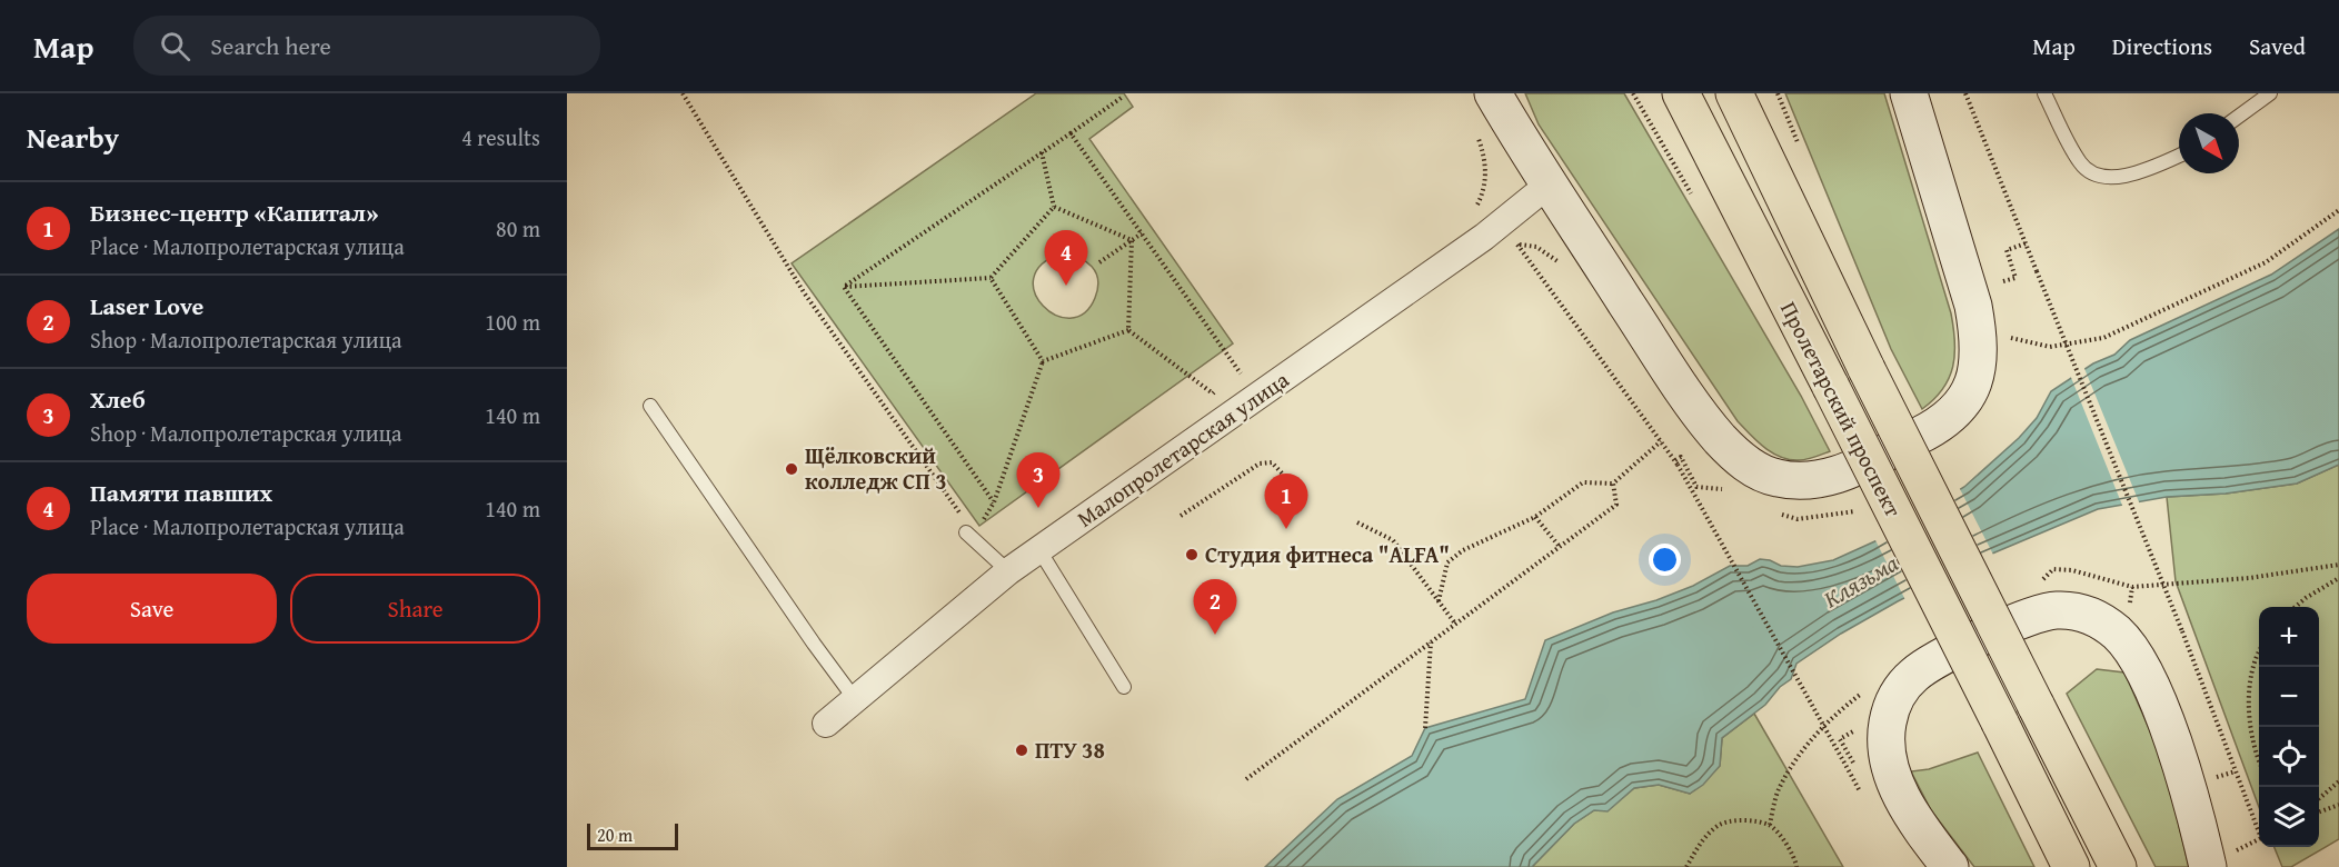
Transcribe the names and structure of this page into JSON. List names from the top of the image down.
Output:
{
  "streets": {
    "main road": ["Пролетарский проспект"],
    "street": ["Малопролетарская улица"]
  },
  "water": ["Клязьма"],
  "places": ["Щёлковский колледж СП 3", "Студия фитнеса \"ALFA\"", "ПТУ 38"],
  "scale_bar": "20 m",
  "north": "bottom right",
  "page": {
    "header": "Map",
    "search": "Search here",
    "nav": ["Map", "Directions", "Saved"],
    "heading": ["Nearby", "4 results"],
    "list": [
      {
        "mark": "1",
        "name": "Бизнес-центр «Капитал»",
        "note": "Place · Малопролетарская улица",
        "value": "80 m"
      },
      {
        "mark": "2",
        "name": "Laser Love",
        "note": "Shop · Малопролетарская улица",
        "value": "100 m"
      },
      {
        "mark": "3",
        "name": "Хлеб",
        "note": "Shop · Малопролетарская улица",
        "value": "140 m"
      },
      {
        "mark": "4",
        "name": "Памяти павших",
        "note": "Place · Малопролетарская улица",
        "value": "140 m"
      }
    ],
    "pins": [
      "4",
      "3",
      "1",
      "2"
    ],
    "buttons": ["Save", "Share"],
    "map_buttons": ["+", "−"],
    "scale": "20 m"
  }
}
